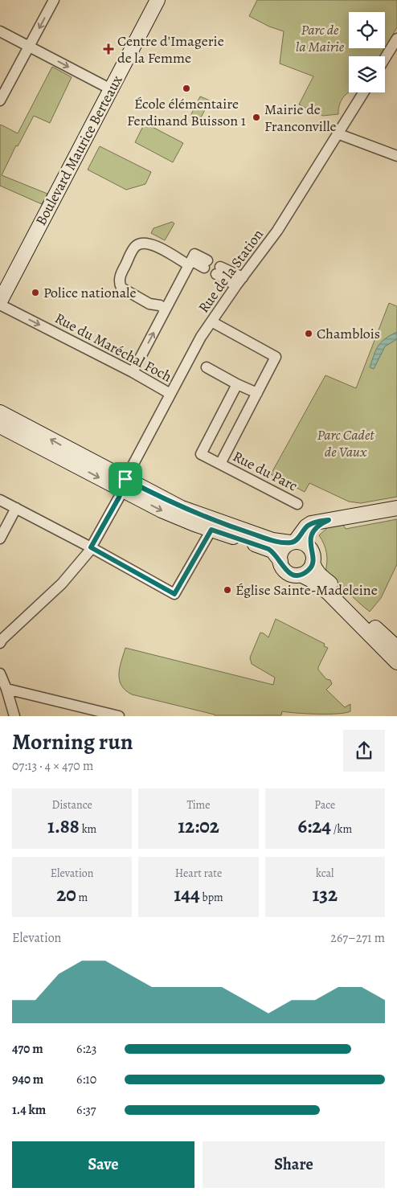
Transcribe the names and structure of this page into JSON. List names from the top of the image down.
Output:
{
  "streets": {
    "main road": ["Boulevard Maurice Berteaux"],
    "street": ["Rue de la Station", "Rue du Maréchal Foch", "Rue du Parc"]
  },
  "crossings": [
    ["Rue de la Station", "Rue du Maréchal Foch"],
    ["Rue de la Station", "Rue du Parc"]
  ],
  "one_way": ["Rue du Maréchal Foch"],
  "parks": ["Parc de la Mairie", "Parc Cadet de Vaux"],
  "places": {
    "health": ["Centre d'Imagerie de la Femme"],
    "other": [
      "École élémentaire Ferdinand Buisson 1",
      "Mairie de Franconville",
      "Police nationale",
      "Chamblois",
      "Église Sainte-Madeleine"
    ]
  },
  "page": {
    "heading": ["Morning run", "07:13 · 4 × 470 m"],
    "stats": [
      ["Distance", "1.88 km"],
      ["Time", "12:02"],
      ["Pace", "6:24 /km"],
      ["Elevation", "20 m"],
      ["Heart rate", "144 bpm"],
      ["kcal", "132"]
    ],
    "chart": ["Elevation", "267–271 m"],
    "list": [
      {
        "name": "470 m",
        "note": "6:23"
      },
      {
        "name": "940 m",
        "note": "6:10"
      },
      {
        "name": "1.4 km",
        "note": "6:37"
      }
    ],
    "buttons": ["Save", "Share"]
  }
}
